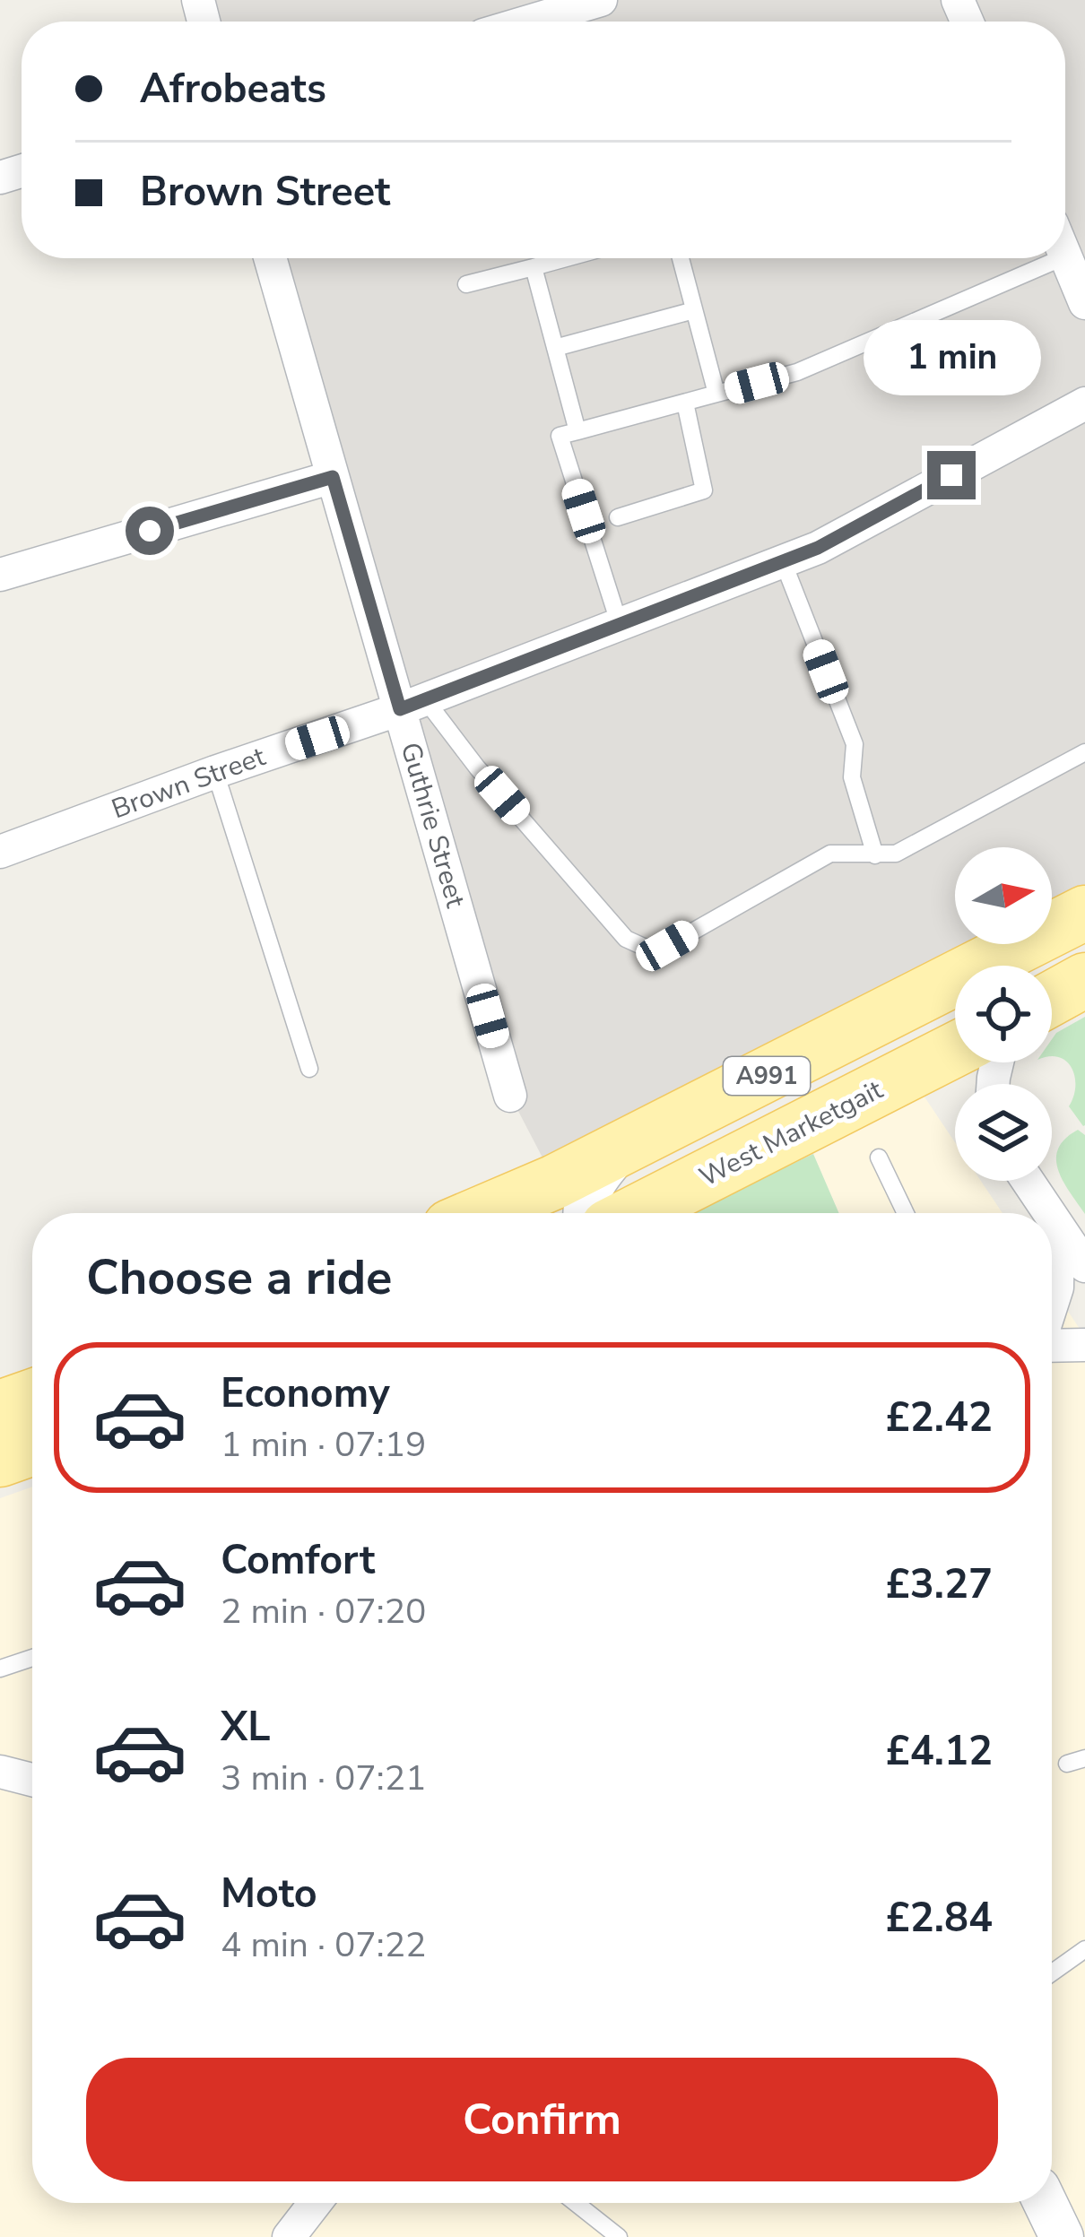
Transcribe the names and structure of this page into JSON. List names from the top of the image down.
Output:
{
  "streets": {
    "main road": ["A991", "West Marketgait"],
    "street": ["Brown Street", "Guthrie Street"]
  },
  "crossings": [
    ["Brown Street", "Guthrie Street"]
  ],
  "north": "right",
  "page": {
    "banner": ["Afrobeats", "Brown Street"],
    "bubble": "1 min",
    "heading": "Choose a ride",
    "list": [
      {
        "name": "Economy",
        "note": "1 min · 07:19",
        "value": "£2.42"
      },
      {
        "name": "Comfort",
        "note": "2 min · 07:20",
        "value": "£3.27"
      },
      {
        "name": "XL",
        "note": "3 min · 07:21",
        "value": "£4.12"
      },
      {
        "name": "Moto",
        "note": "4 min · 07:22",
        "value": "£2.84"
      }
    ],
    "buttons": "Confirm"
  }
}
